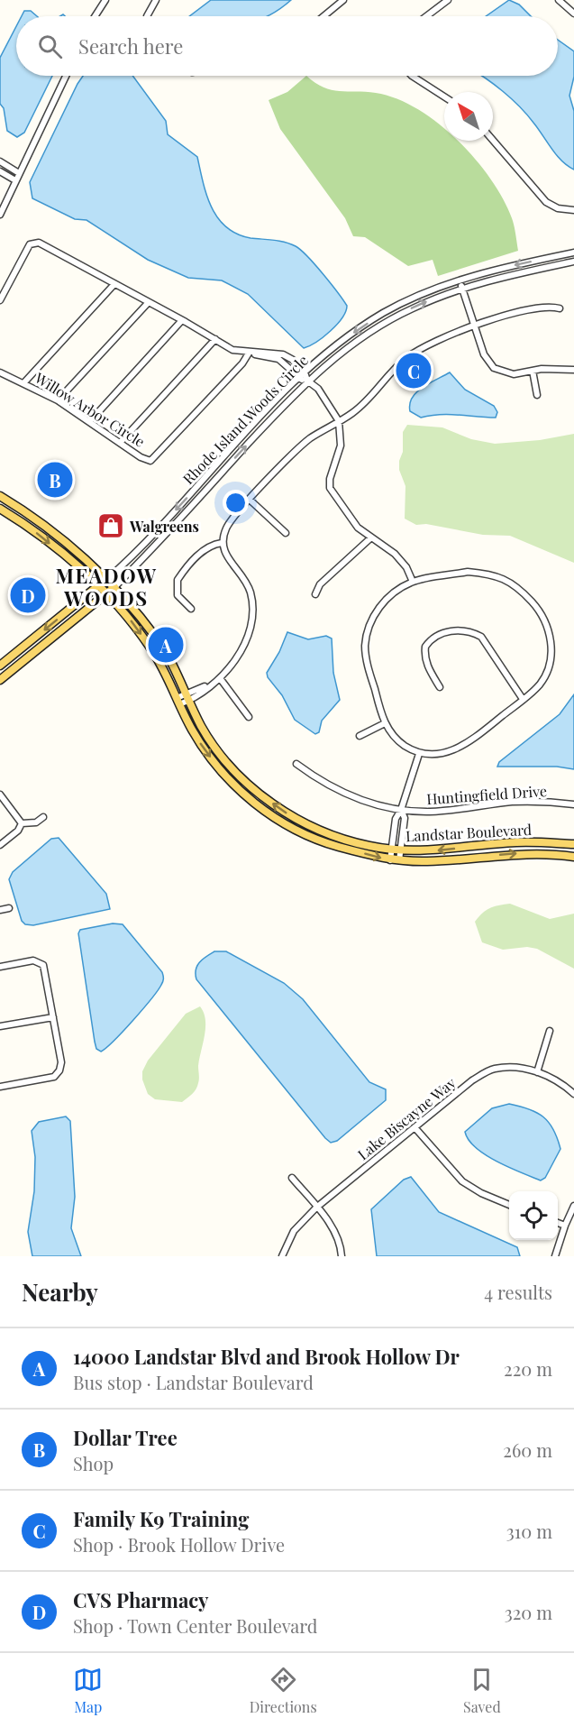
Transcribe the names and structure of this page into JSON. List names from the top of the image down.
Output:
{
  "streets": {
    "main road": ["Landstar Boulevard"],
    "street": [
      "Willow Arbor Circle",
      "Rhode Island Woods Circle",
      "Huntingfield Drive",
      "Lake Biscayne Way"
    ]
  },
  "crossings": [
    ["Rhode Island Woods Circle", "Landstar Boulevard"]
  ],
  "districts": ["MEADOW WOODS"],
  "places": {
    "shop": ["Walgreens"]
  },
  "north": "top left",
  "page": {
    "search": "Search here",
    "pins": [
      "C",
      "B",
      "D",
      "A"
    ],
    "heading": ["Nearby", "4 results"],
    "list": [
      {
        "mark": "A",
        "name": "14000 Landstar Blvd and Brook Hollow Dr",
        "note": "Bus stop · Landstar Boulevard",
        "value": "220 m"
      },
      {
        "mark": "B",
        "name": "Dollar Tree",
        "note": "Shop",
        "value": "260 m"
      },
      {
        "mark": "C",
        "name": "Family K9 Training",
        "note": "Shop · Brook Hollow Drive",
        "value": "310 m"
      },
      {
        "mark": "D",
        "name": "CVS Pharmacy",
        "note": "Shop · Town Center Boulevard",
        "value": "320 m"
      }
    ],
    "nav": ["Map", "Directions", "Saved"]
  }
}
